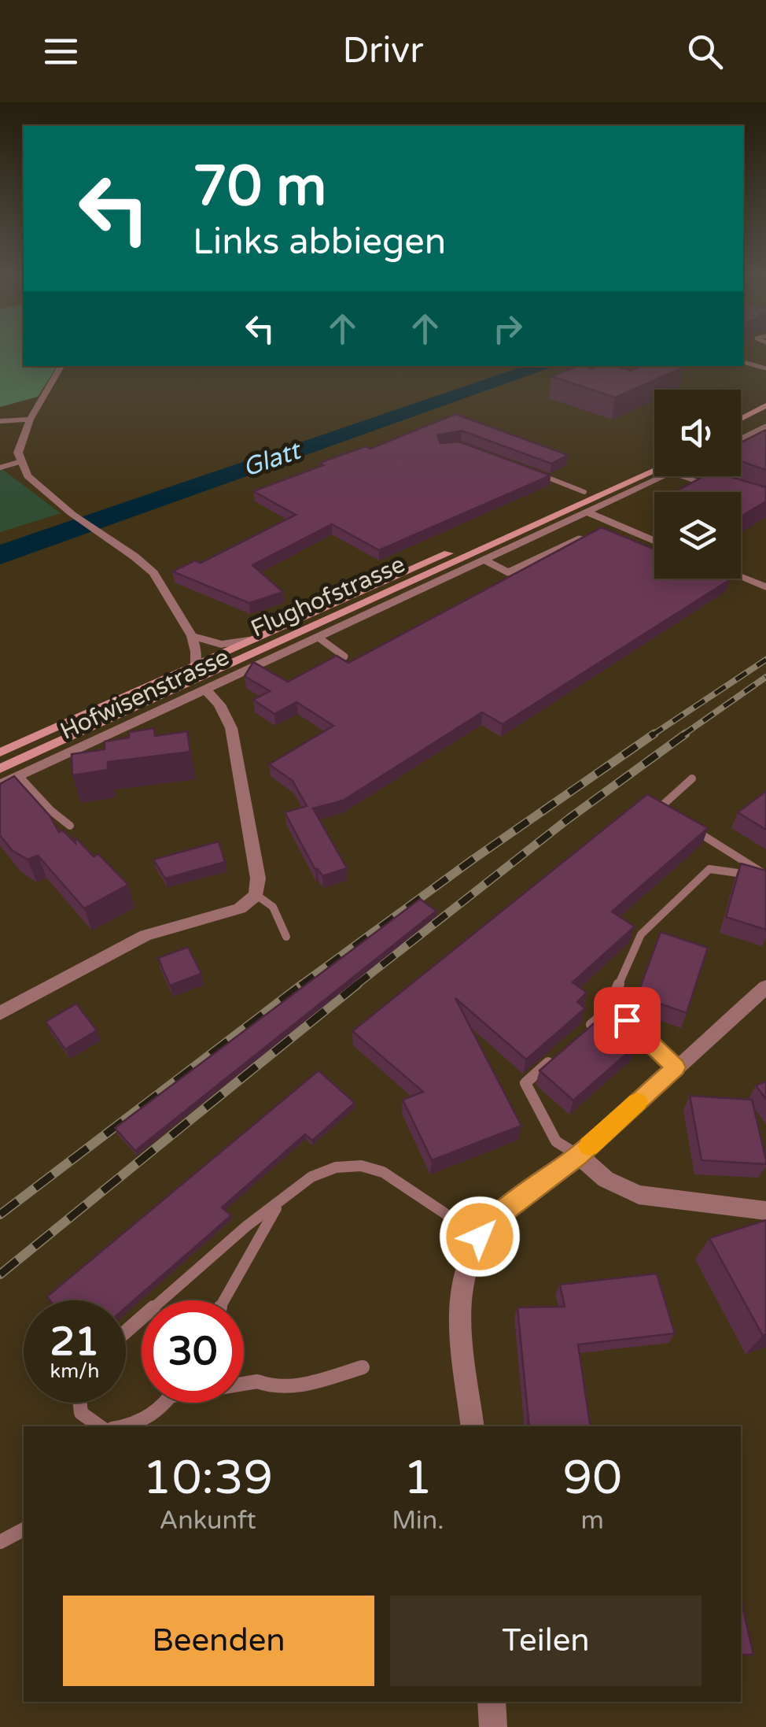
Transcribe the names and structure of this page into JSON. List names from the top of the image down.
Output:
{
  "streets": {
    "main road": ["Flughofstrasse"],
    "street": ["Hofwisenstrasse"]
  },
  "water": ["Glatt"],
  "page": {
    "header": "Drivr",
    "turn": ["70 m", "Links abbiegen"],
    "speed": "21 km/h",
    "limit": "30",
    "eta": [
      "10:39",
      "Ankunft",
      "1",
      "Min.",
      "90",
      "m"
    ],
    "buttons": ["Beenden", "Teilen"]
  }
}
